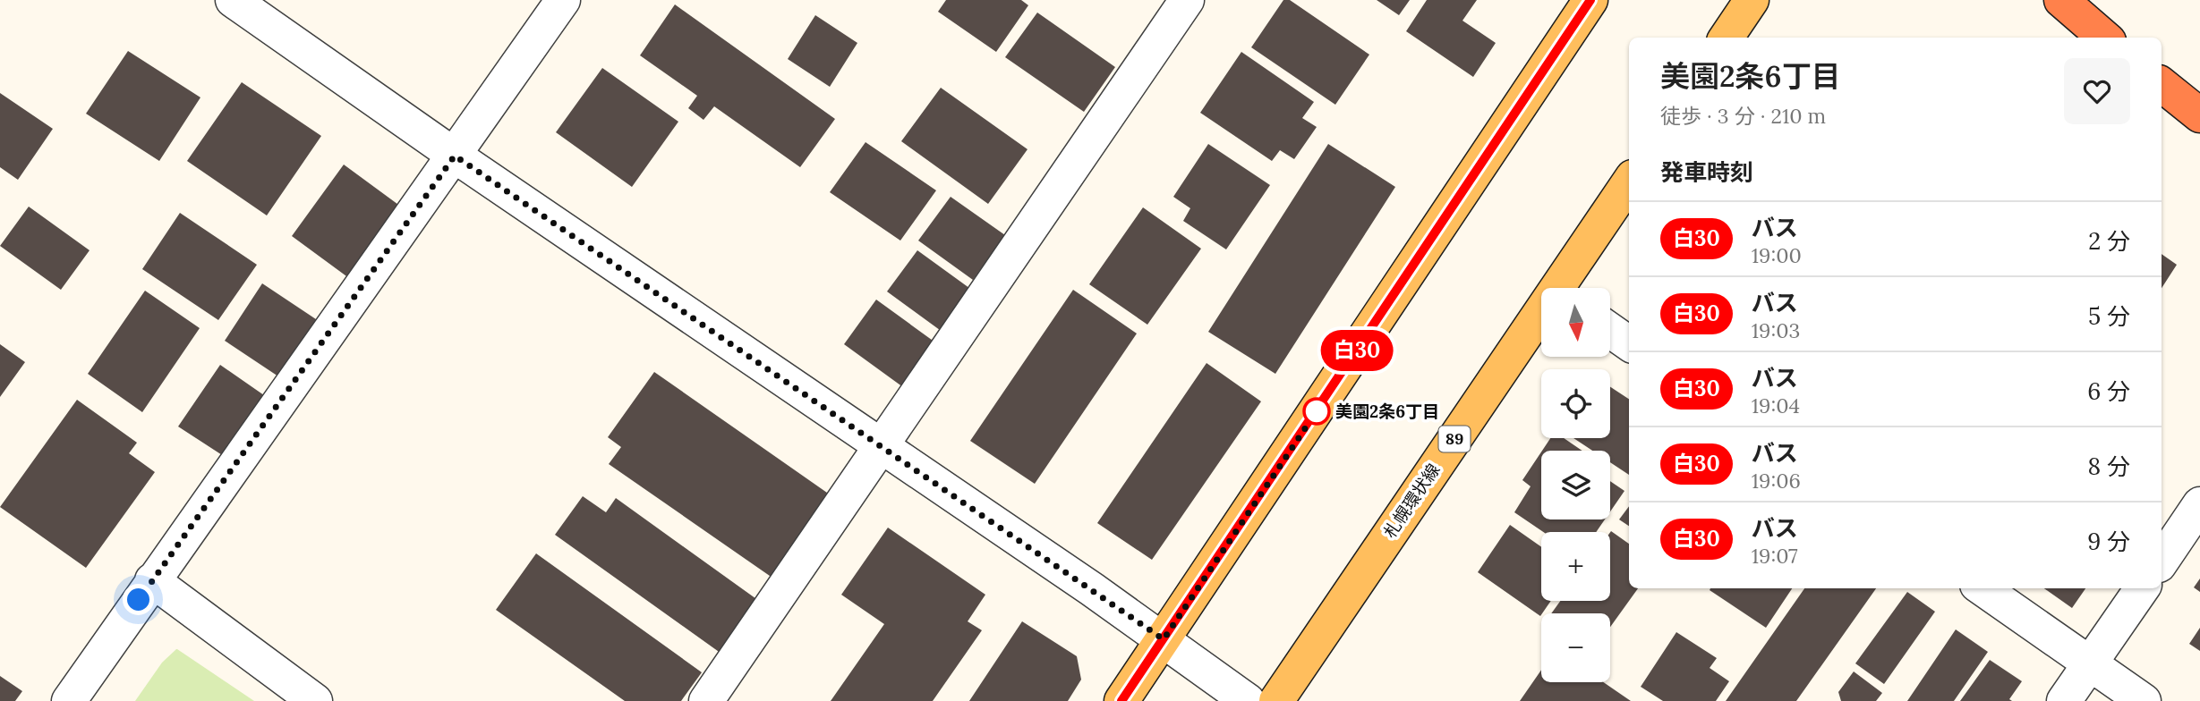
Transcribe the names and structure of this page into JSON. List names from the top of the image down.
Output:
{
  "streets": {
    "main road": ["89", "札幌環状線"]
  },
  "places": ["美園2条6丁目"],
  "lines": ["bus line 白30"],
  "north": "bottom",
  "page": {
    "on_map": "白30",
    "heading": [
      ["美園2条6丁目", "徒歩 · 3 分 · 210 m"],
      "発車時刻"
    ],
    "list": [
      {
        "mark": "白30",
        "name": "バス",
        "note": "19:00",
        "value": "2 分"
      },
      {
        "mark": "白30",
        "name": "バス",
        "note": "19:03",
        "value": "5 分"
      },
      {
        "mark": "白30",
        "name": "バス",
        "note": "19:04",
        "value": "6 分"
      },
      {
        "mark": "白30",
        "name": "バス",
        "note": "19:06",
        "value": "8 分"
      },
      {
        "mark": "白30",
        "name": "バス",
        "note": "19:07",
        "value": "9 分"
      }
    ],
    "map_buttons": ["+", "−"]
  }
}
